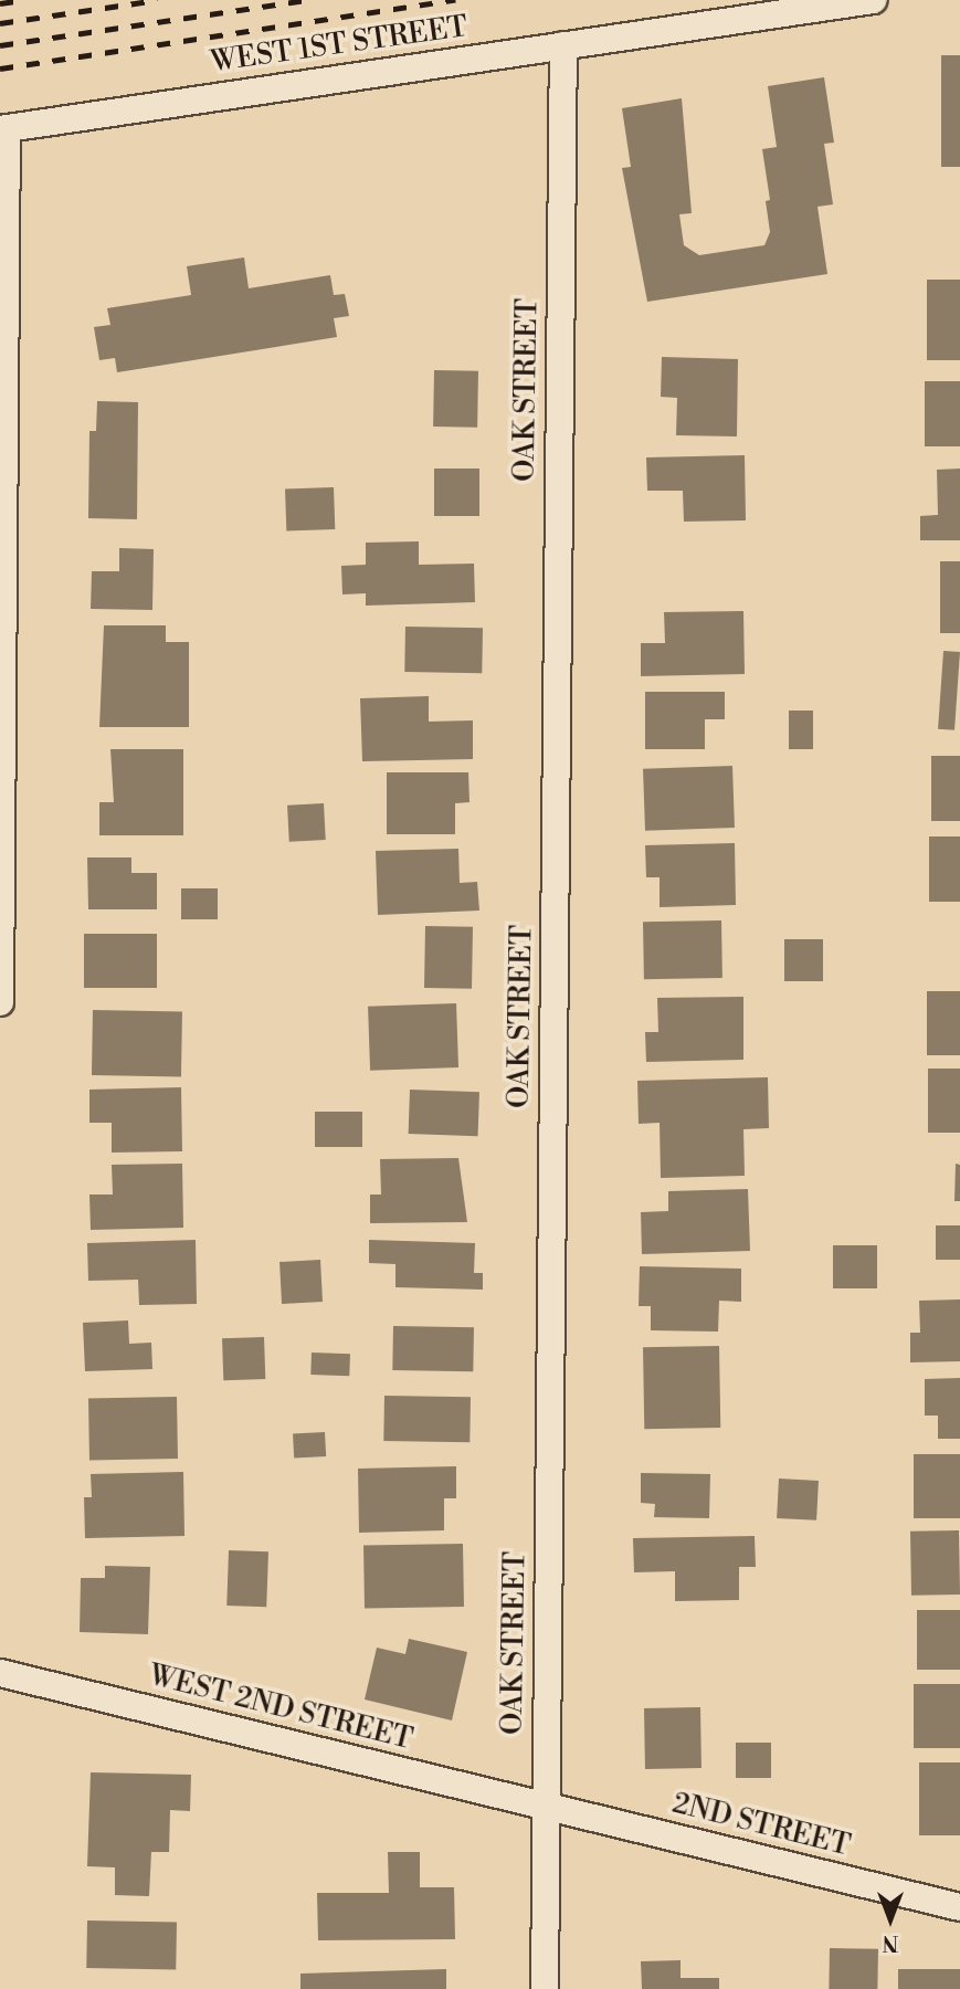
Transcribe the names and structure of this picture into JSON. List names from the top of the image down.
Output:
{
  "streets": {
    "street": [
      "WEST 1ST STREET",
      "OAK STREET",
      "WEST 2ND STREET",
      "2ND STREET"
    ]
  },
  "crossings": [
    ["WEST 1ST STREET", "OAK STREET"],
    ["OAK STREET", "WEST 2ND STREET"],
    ["OAK STREET", "2ND STREET"],
    ["WEST 2ND STREET", "2ND STREET"]
  ],
  "north": "bottom"
}
